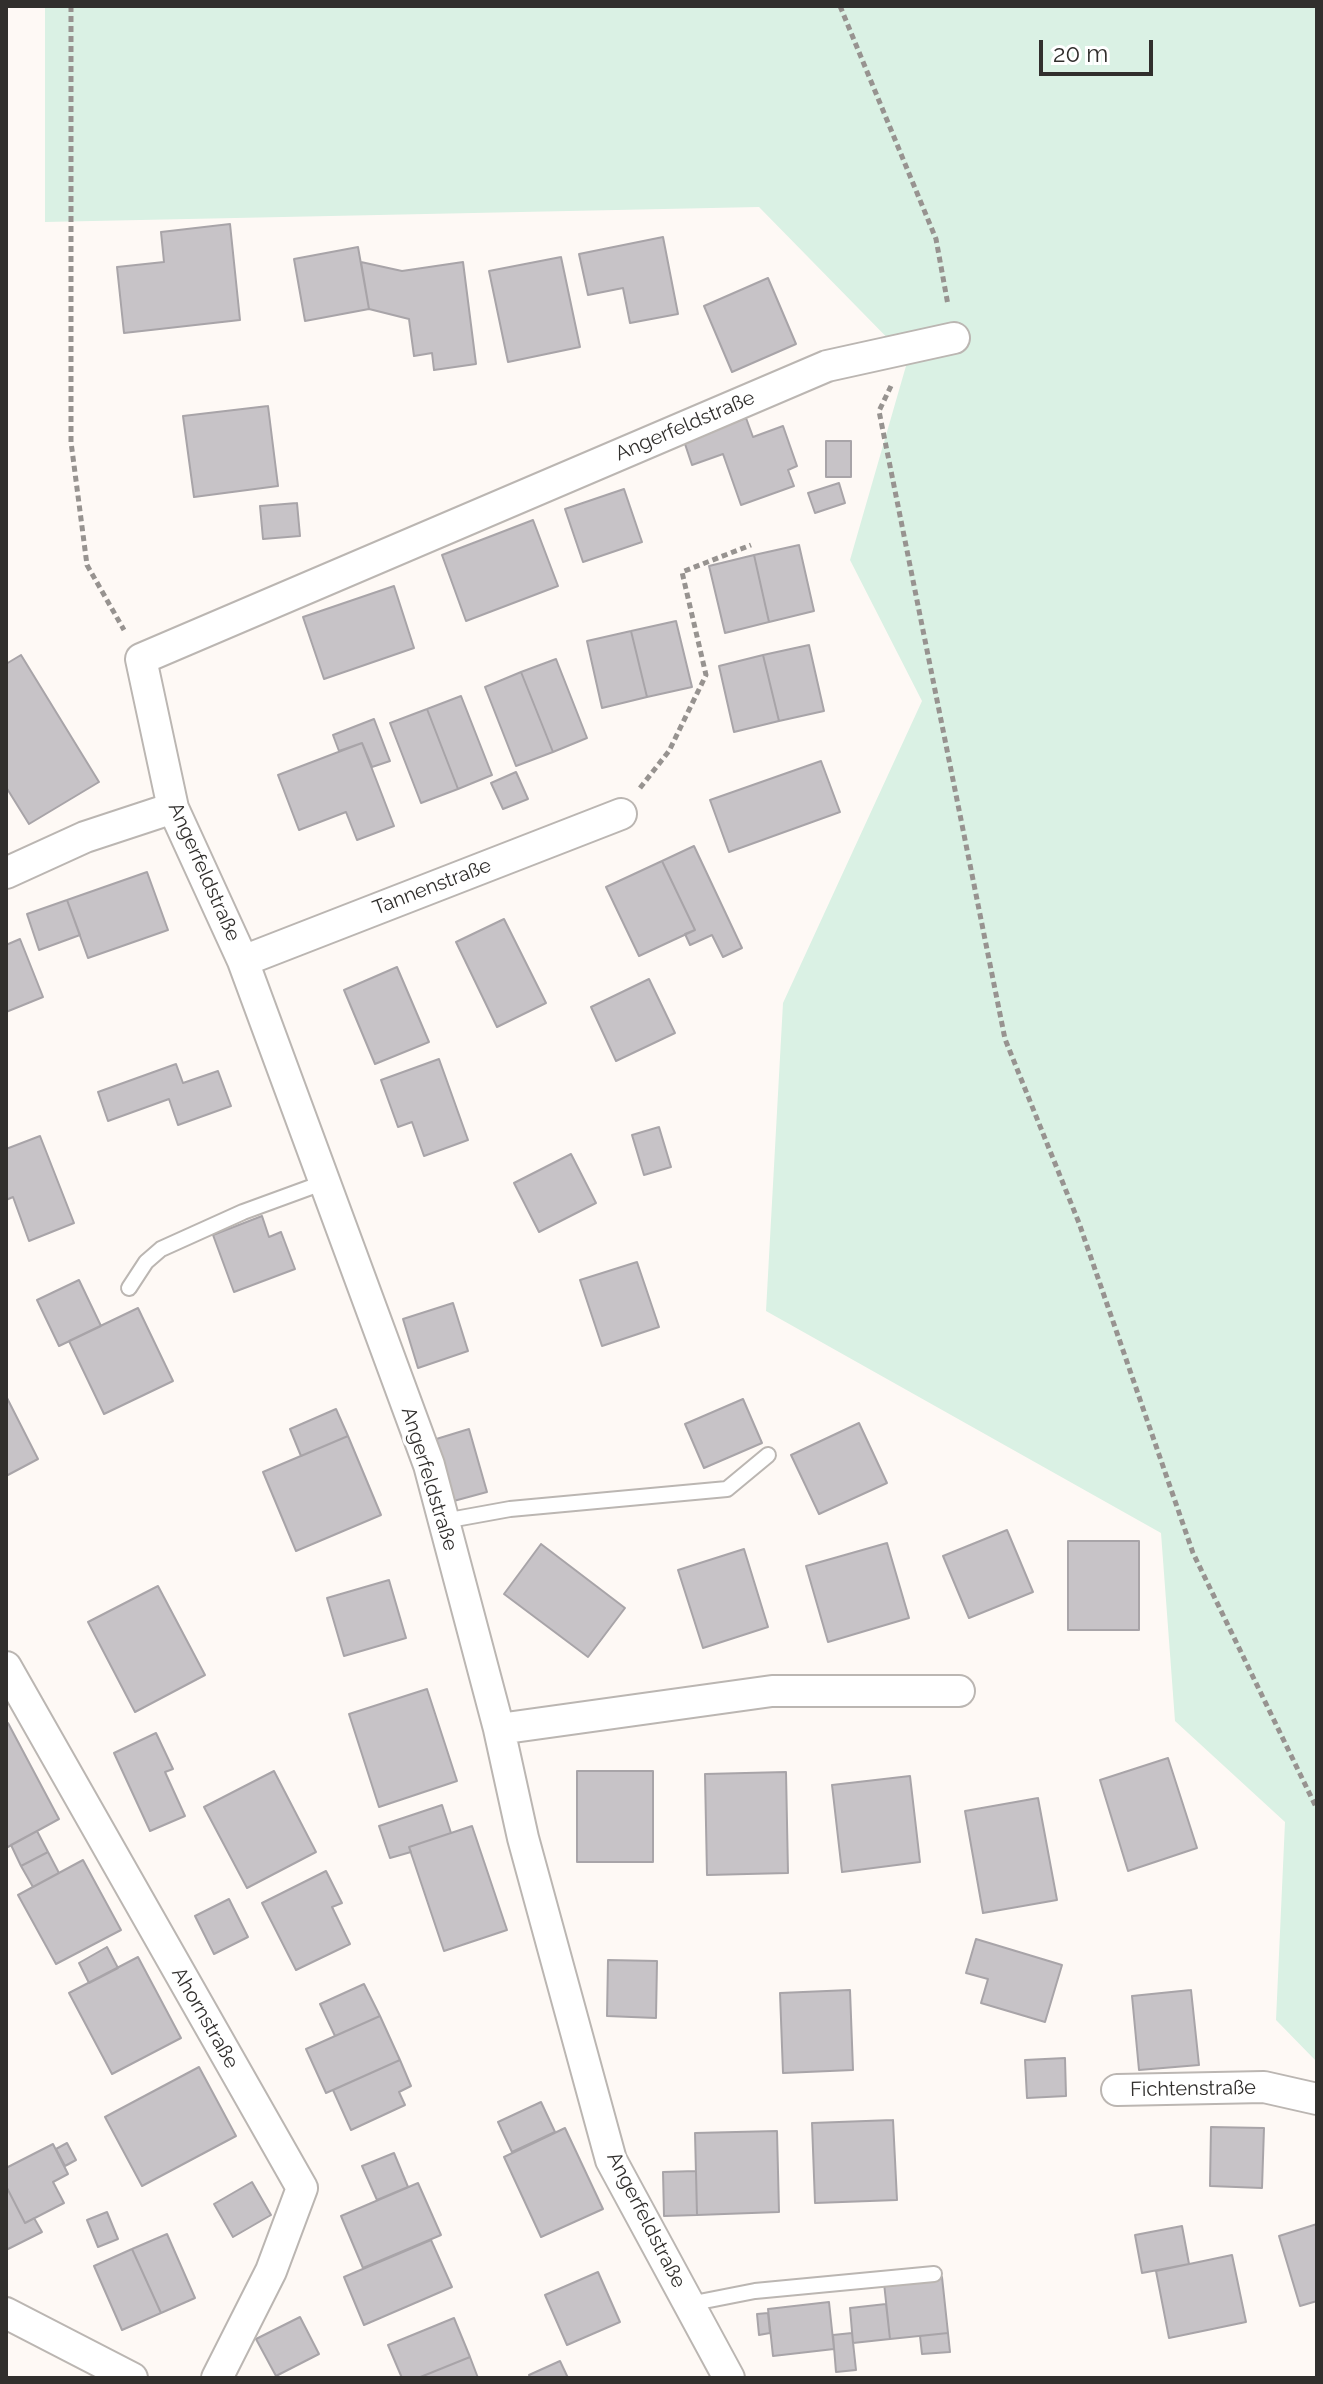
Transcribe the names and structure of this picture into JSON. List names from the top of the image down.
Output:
{
  "streets": {
    "street": [
      "Angerfeldstraße",
      "Tannenstraße",
      "Ahornstraße",
      "Fichtenstraße"
    ]
  },
  "crossings": [
    ["Angerfeldstraße", "Tannenstraße"]
  ],
  "scale_bar": "20 m"
}
